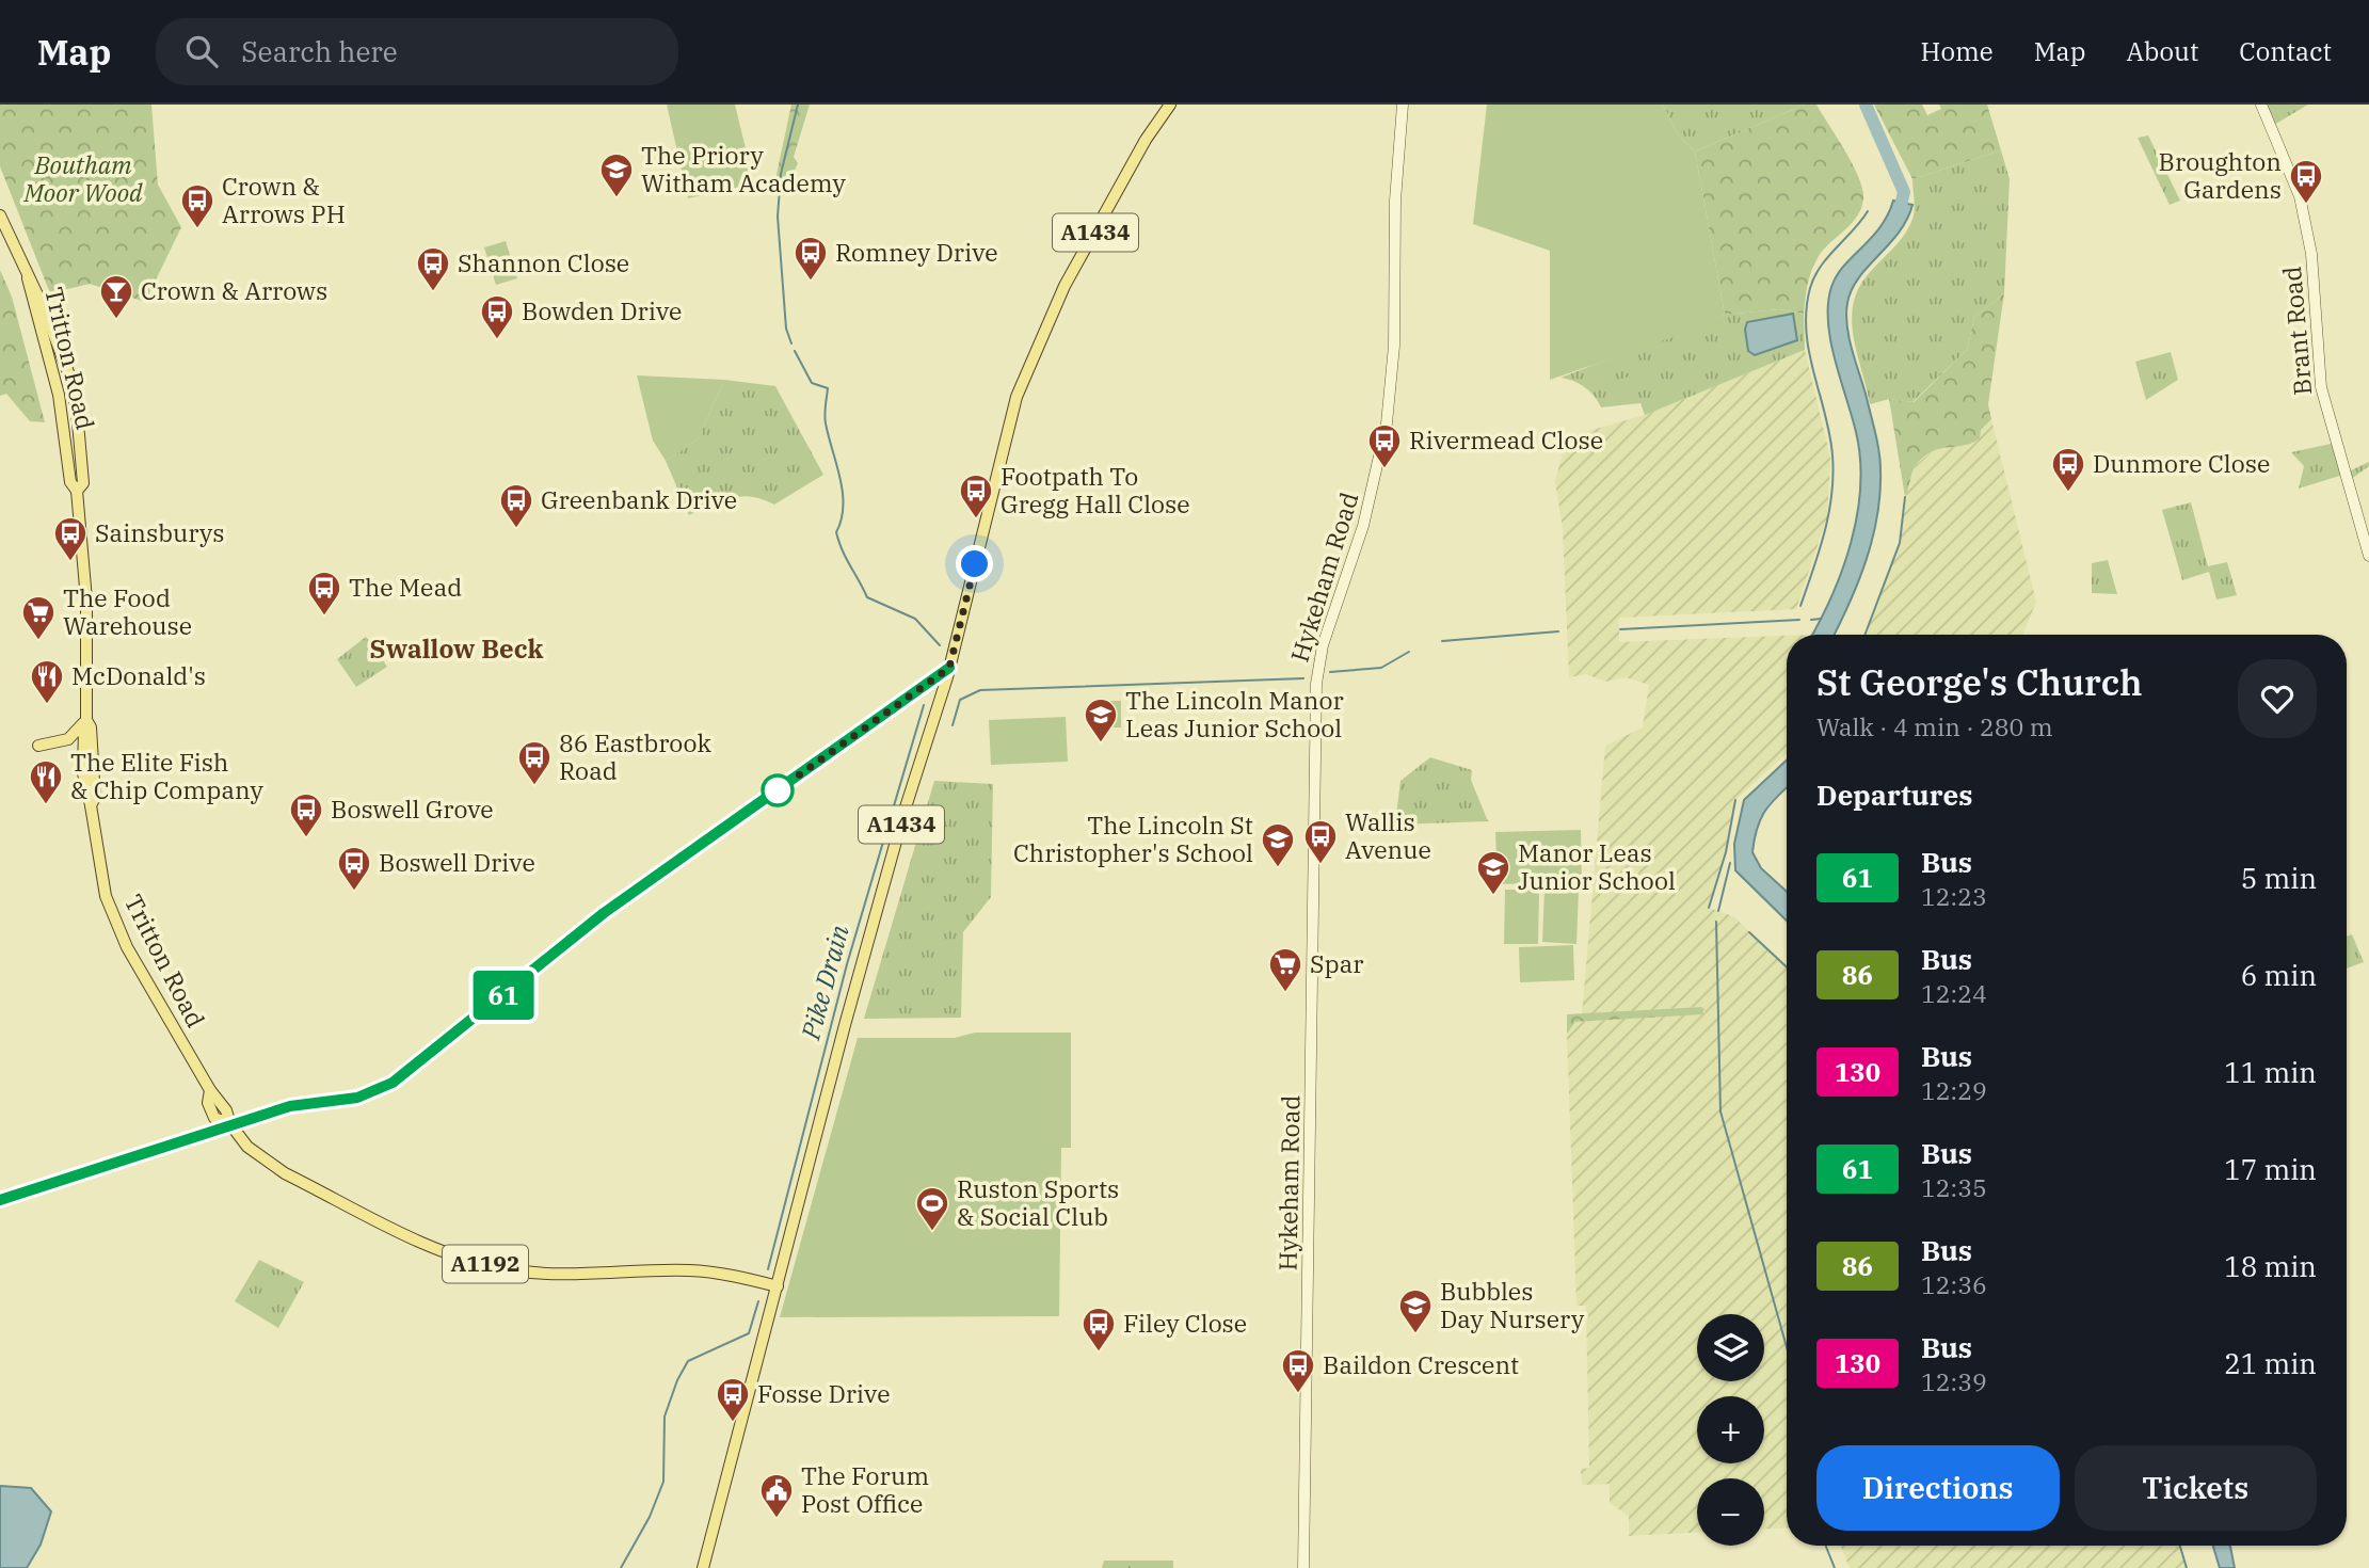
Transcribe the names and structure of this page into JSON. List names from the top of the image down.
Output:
{
  "streets": {
    "main road": ["A1434", "Tritton Road", "A1192"],
    "street": ["Brant Road", "Hykeham Road"]
  },
  "crossings": [
    ["A1434", "Tritton Road"]
  ],
  "districts": ["Swallow Beck"],
  "water": ["Pike Drain"],
  "parks": ["Boutham Moor Wood"],
  "places": {
    "school or university": [
      "The Priory Witham Academy",
      "The Lincoln Manor Leas Junior School",
      "The Lincoln St Christopher's School",
      "Manor Leas Junior School",
      "Bubbles Day Nursery"
    ],
    "bus stop": [
      "Broughton Gardens",
      "Crown & Arrows PH",
      "Romney Drive",
      "Shannon Close",
      "Bowden Drive",
      "Rivermead Close",
      "Dunmore Close",
      "Footpath To Gregg Hall Close",
      "Greenbank Drive",
      "Sainsburys",
      "The Mead",
      "86 Eastbrook Road",
      "Boswell Grove",
      "Wallis Avenue",
      "Boswell Drive",
      "Filey Close",
      "Baildon Crescent",
      "Fosse Drive"
    ],
    "bar": ["Crown & Arrows"],
    "supermarket": ["The Food Warehouse", "Spar"],
    "restaurant": ["McDonald's", "The Elite Fish & Chip Company"],
    "sports": ["Ruston Sports & Social Club"],
    "public building": ["The Forum Post Office"]
  },
  "lines": ["bus line 61"],
  "page": {
    "header": "Map",
    "search": "Search here",
    "nav": [
      "Home",
      "Map",
      "About",
      "Contact"
    ],
    "on_map": "61",
    "heading": [
      ["St George's Church", "Walk · 4 min · 280 m"],
      "Departures"
    ],
    "list": [
      {
        "mark": "61",
        "name": "Bus",
        "note": "12:23",
        "value": "5 min"
      },
      {
        "mark": "86",
        "name": "Bus",
        "note": "12:24",
        "value": "6 min"
      },
      {
        "mark": "130",
        "name": "Bus",
        "note": "12:29",
        "value": "11 min"
      },
      {
        "mark": "61",
        "name": "Bus",
        "note": "12:35",
        "value": "17 min"
      },
      {
        "mark": "86",
        "name": "Bus",
        "note": "12:36",
        "value": "18 min"
      },
      {
        "mark": "130",
        "name": "Bus",
        "note": "12:39",
        "value": "21 min"
      }
    ],
    "map_buttons": ["+", "−"],
    "buttons": ["Directions", "Tickets"]
  }
}
